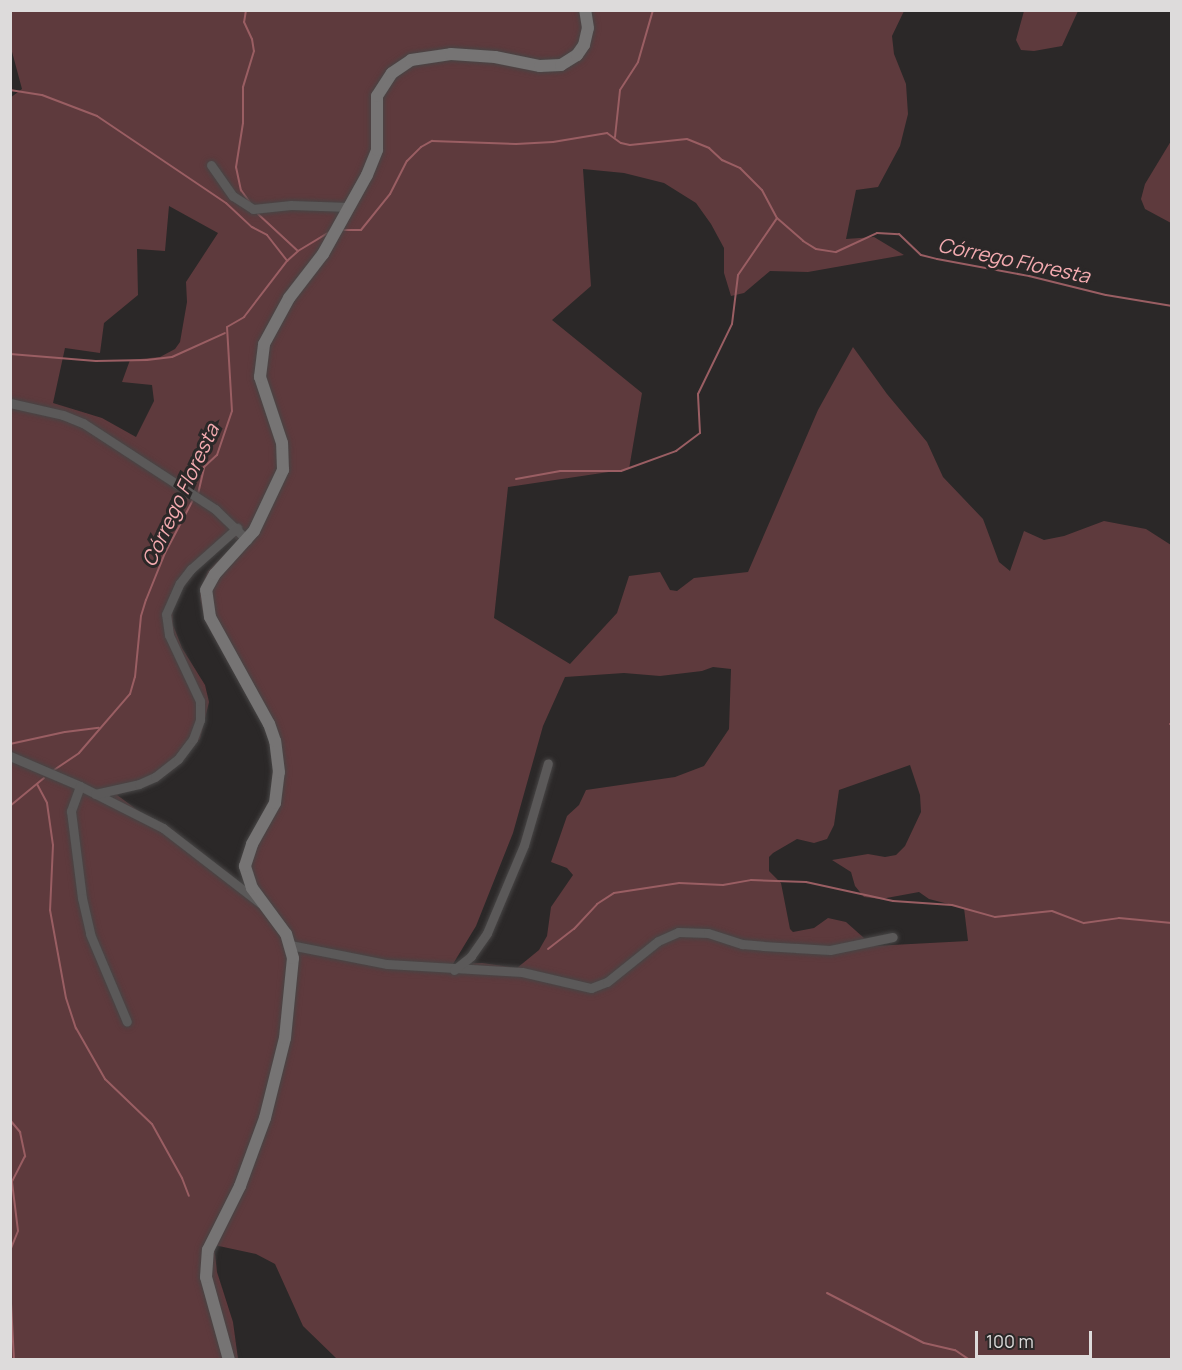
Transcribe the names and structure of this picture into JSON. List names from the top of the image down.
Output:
{
  "water": ["Córrego Floresta"],
  "scale_bar": "100 m"
}
